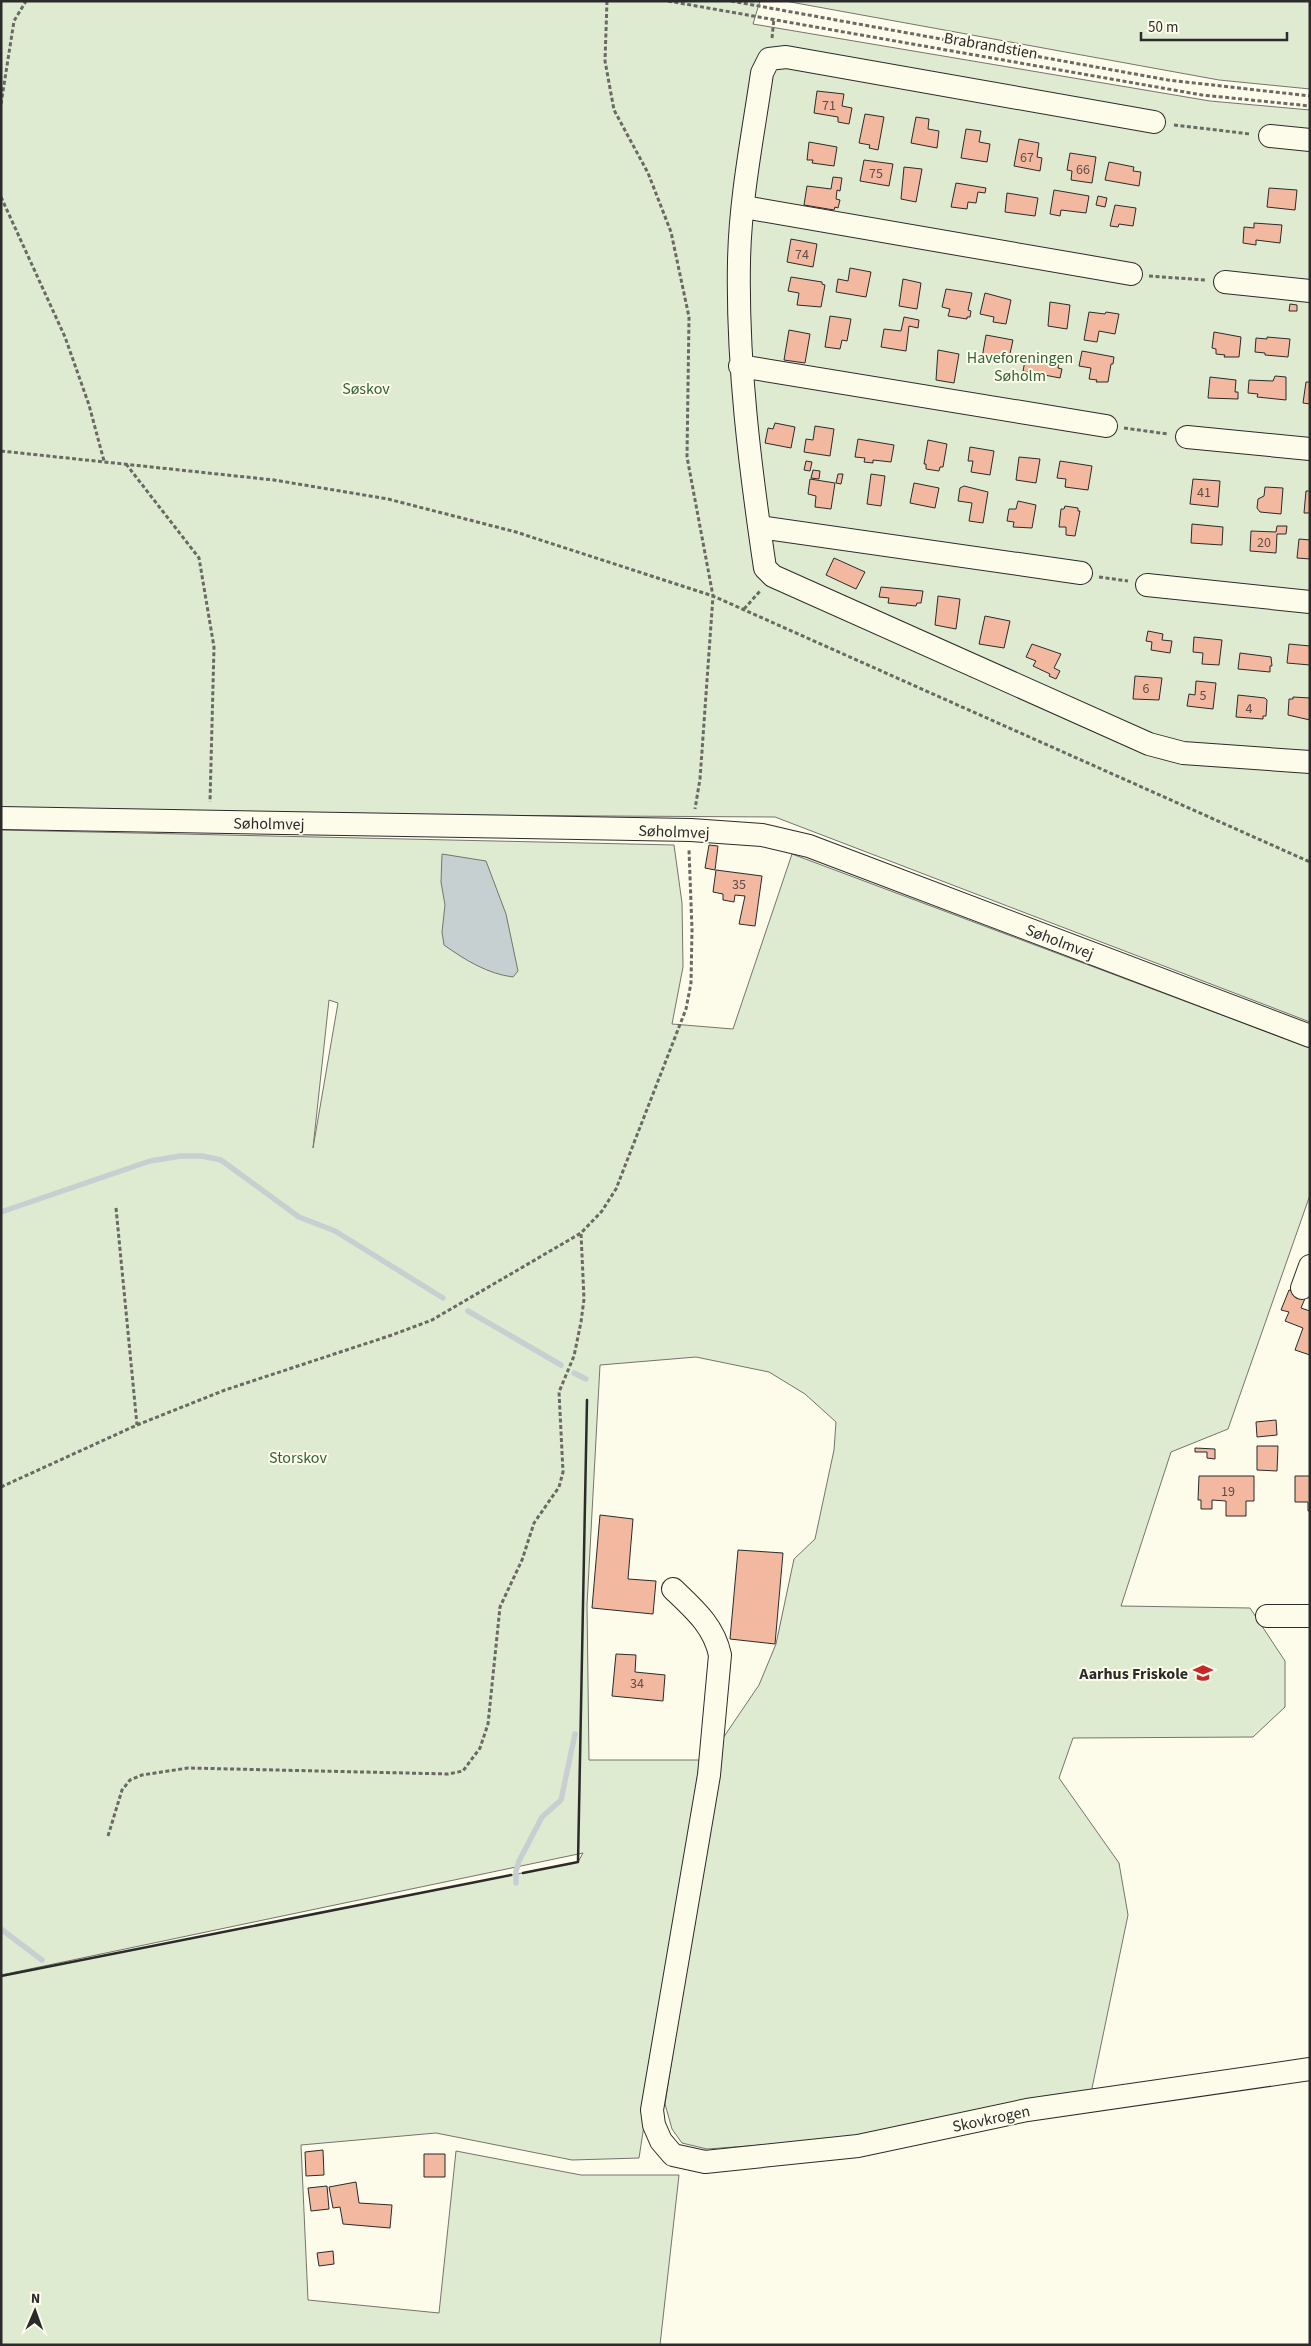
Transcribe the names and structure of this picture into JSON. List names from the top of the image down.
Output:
{
  "streets": {
    "street": ["Søholmvej", "Skovkrogen"],
    "path": ["Brabrandstien"]
  },
  "parks": ["Haveforeningen Søholm", "Søskov", "Storskov"],
  "places": {
    "school or university": ["Aarhus Friskole"]
  },
  "house_numbers": [
    "71",
    "67",
    "66",
    "75",
    "74",
    "41",
    "20",
    "6",
    "5",
    "4",
    "35",
    "19",
    "34"
  ],
  "scale_bar": "50 m",
  "north": "top"
}
